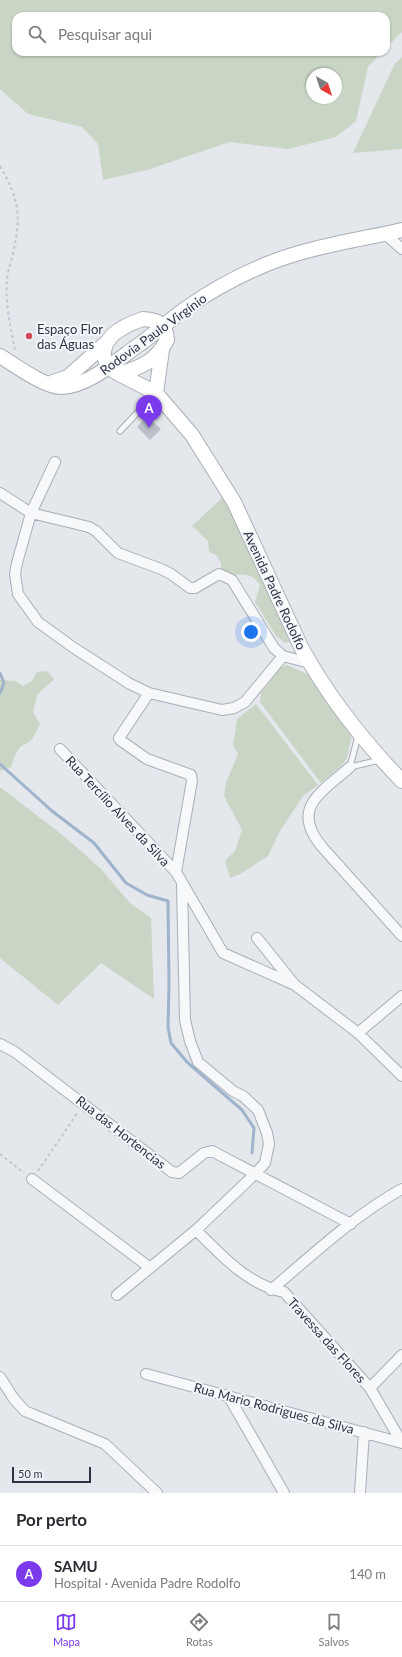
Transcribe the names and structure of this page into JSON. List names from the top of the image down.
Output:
{
  "streets": {
    "street": [
      "Rodovia Paulo Virgínio",
      "Avenida Padre Rodolfo",
      "Rua Tercílio Alves da Silva",
      "Rua das Hortencias",
      "Travessa das Flores",
      "Rua Mario Rodrigues da Silva"
    ]
  },
  "crossings": [
    ["Rodovia Paulo Virgínio", "Avenida Padre Rodolfo"],
    ["Travessa das Flores", "Rua Mario Rodrigues da Silva"]
  ],
  "places": ["Espaço Flor das Águas"],
  "scale_bar": "50 m",
  "north": "bottom right",
  "page": {
    "search": "Pesquisar aqui",
    "pins": "A",
    "scale": "50 m",
    "heading": "Por perto",
    "list": [
      {
        "mark": "A",
        "name": "SAMU",
        "note": "Hospital · Avenida Padre Rodolfo",
        "value": "140 m"
      }
    ],
    "nav": ["Mapa", "Rotas", "Salvos"]
  }
}
